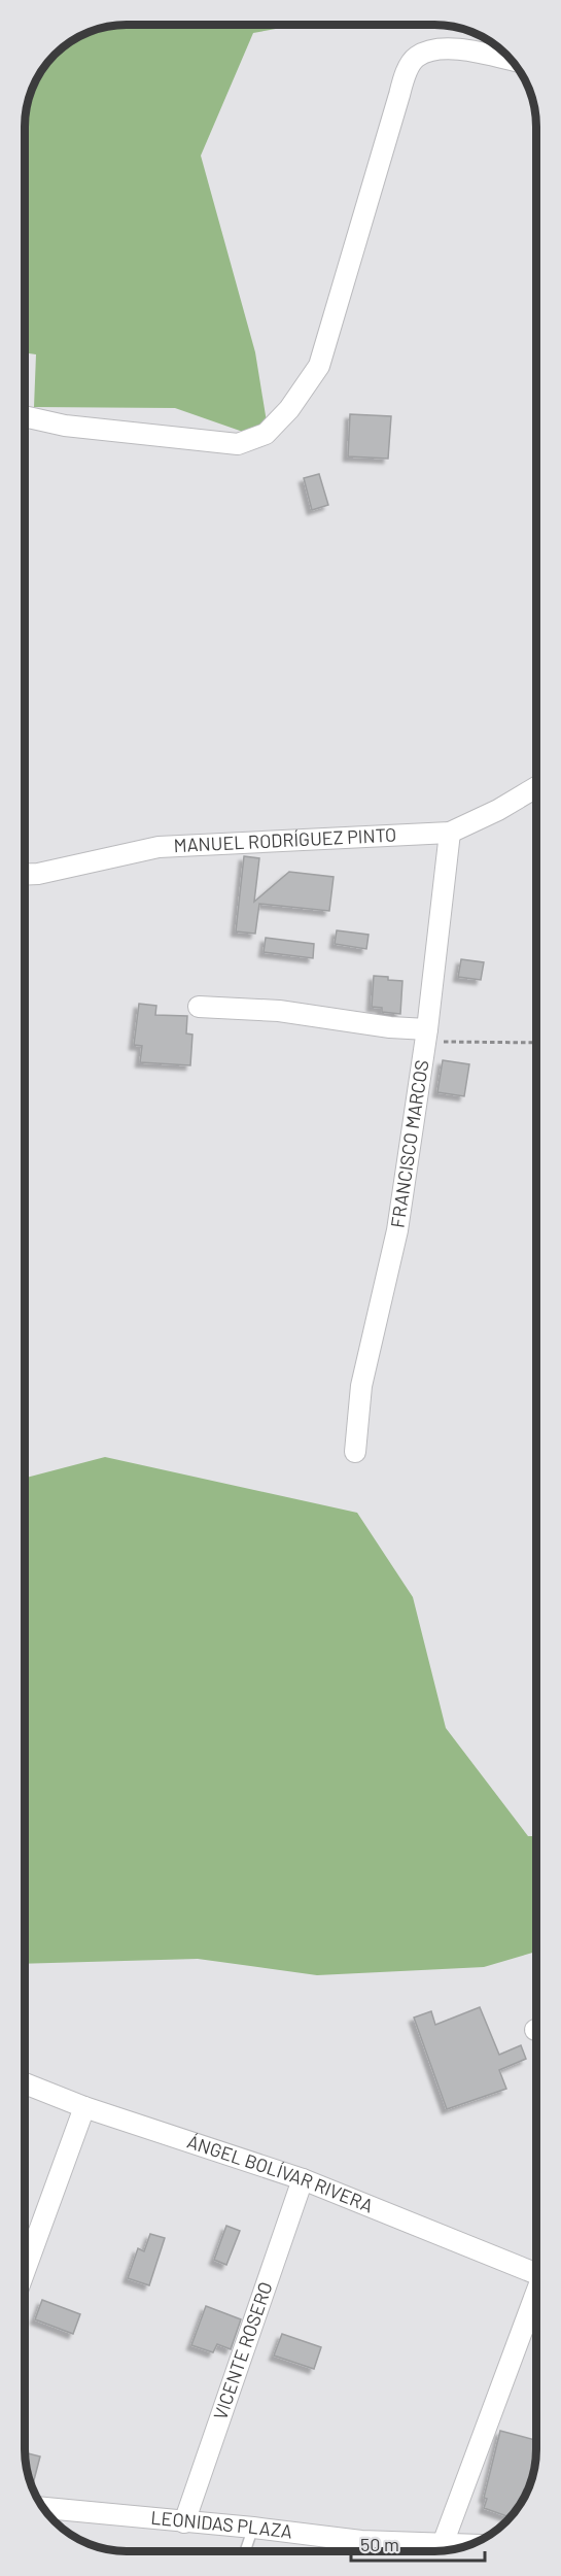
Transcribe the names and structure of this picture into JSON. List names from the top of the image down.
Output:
{
  "streets": {
    "street": [
      "MANUEL RODRÍGUEZ PINTO",
      "FRANCISCO MARCOS",
      "ÁNGEL BOLÍVAR RIVERA",
      "VICENTE ROSERO",
      "LEONIDAS PLAZA"
    ]
  },
  "crossings": [
    ["MANUEL RODRÍGUEZ PINTO", "FRANCISCO MARCOS"],
    ["ÁNGEL BOLÍVAR RIVERA", "VICENTE ROSERO"],
    ["VICENTE ROSERO", "LEONIDAS PLAZA"]
  ],
  "scale_bar": "50 m"
}
